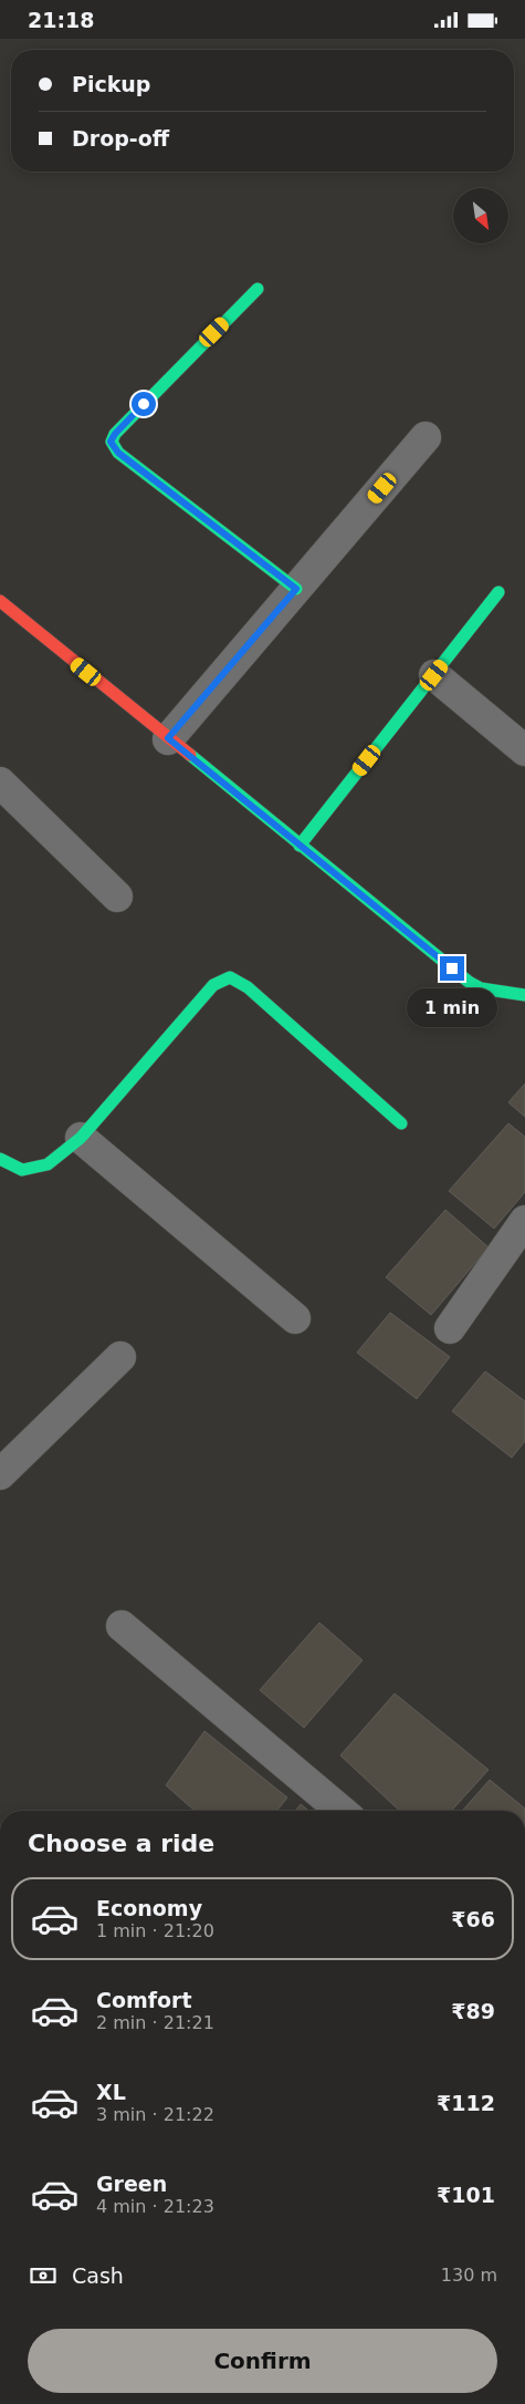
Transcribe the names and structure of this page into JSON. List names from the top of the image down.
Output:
{
  "north": "bottom right",
  "page": {
    "status": "21:18",
    "banner": ["Pickup", "Drop-off"],
    "bubble": "1 min",
    "heading": "Choose a ride",
    "list": [
      {
        "name": "Economy",
        "note": "1 min · 21:20",
        "value": "₹66"
      },
      {
        "name": "Comfort",
        "note": "2 min · 21:21",
        "value": "₹89"
      },
      {
        "name": "XL",
        "note": "3 min · 21:22",
        "value": "₹112"
      },
      {
        "name": "Green",
        "note": "4 min · 21:23",
        "value": "₹101"
      }
    ],
    "pay": ["Cash", "130 m"],
    "buttons": "Confirm"
  }
}
